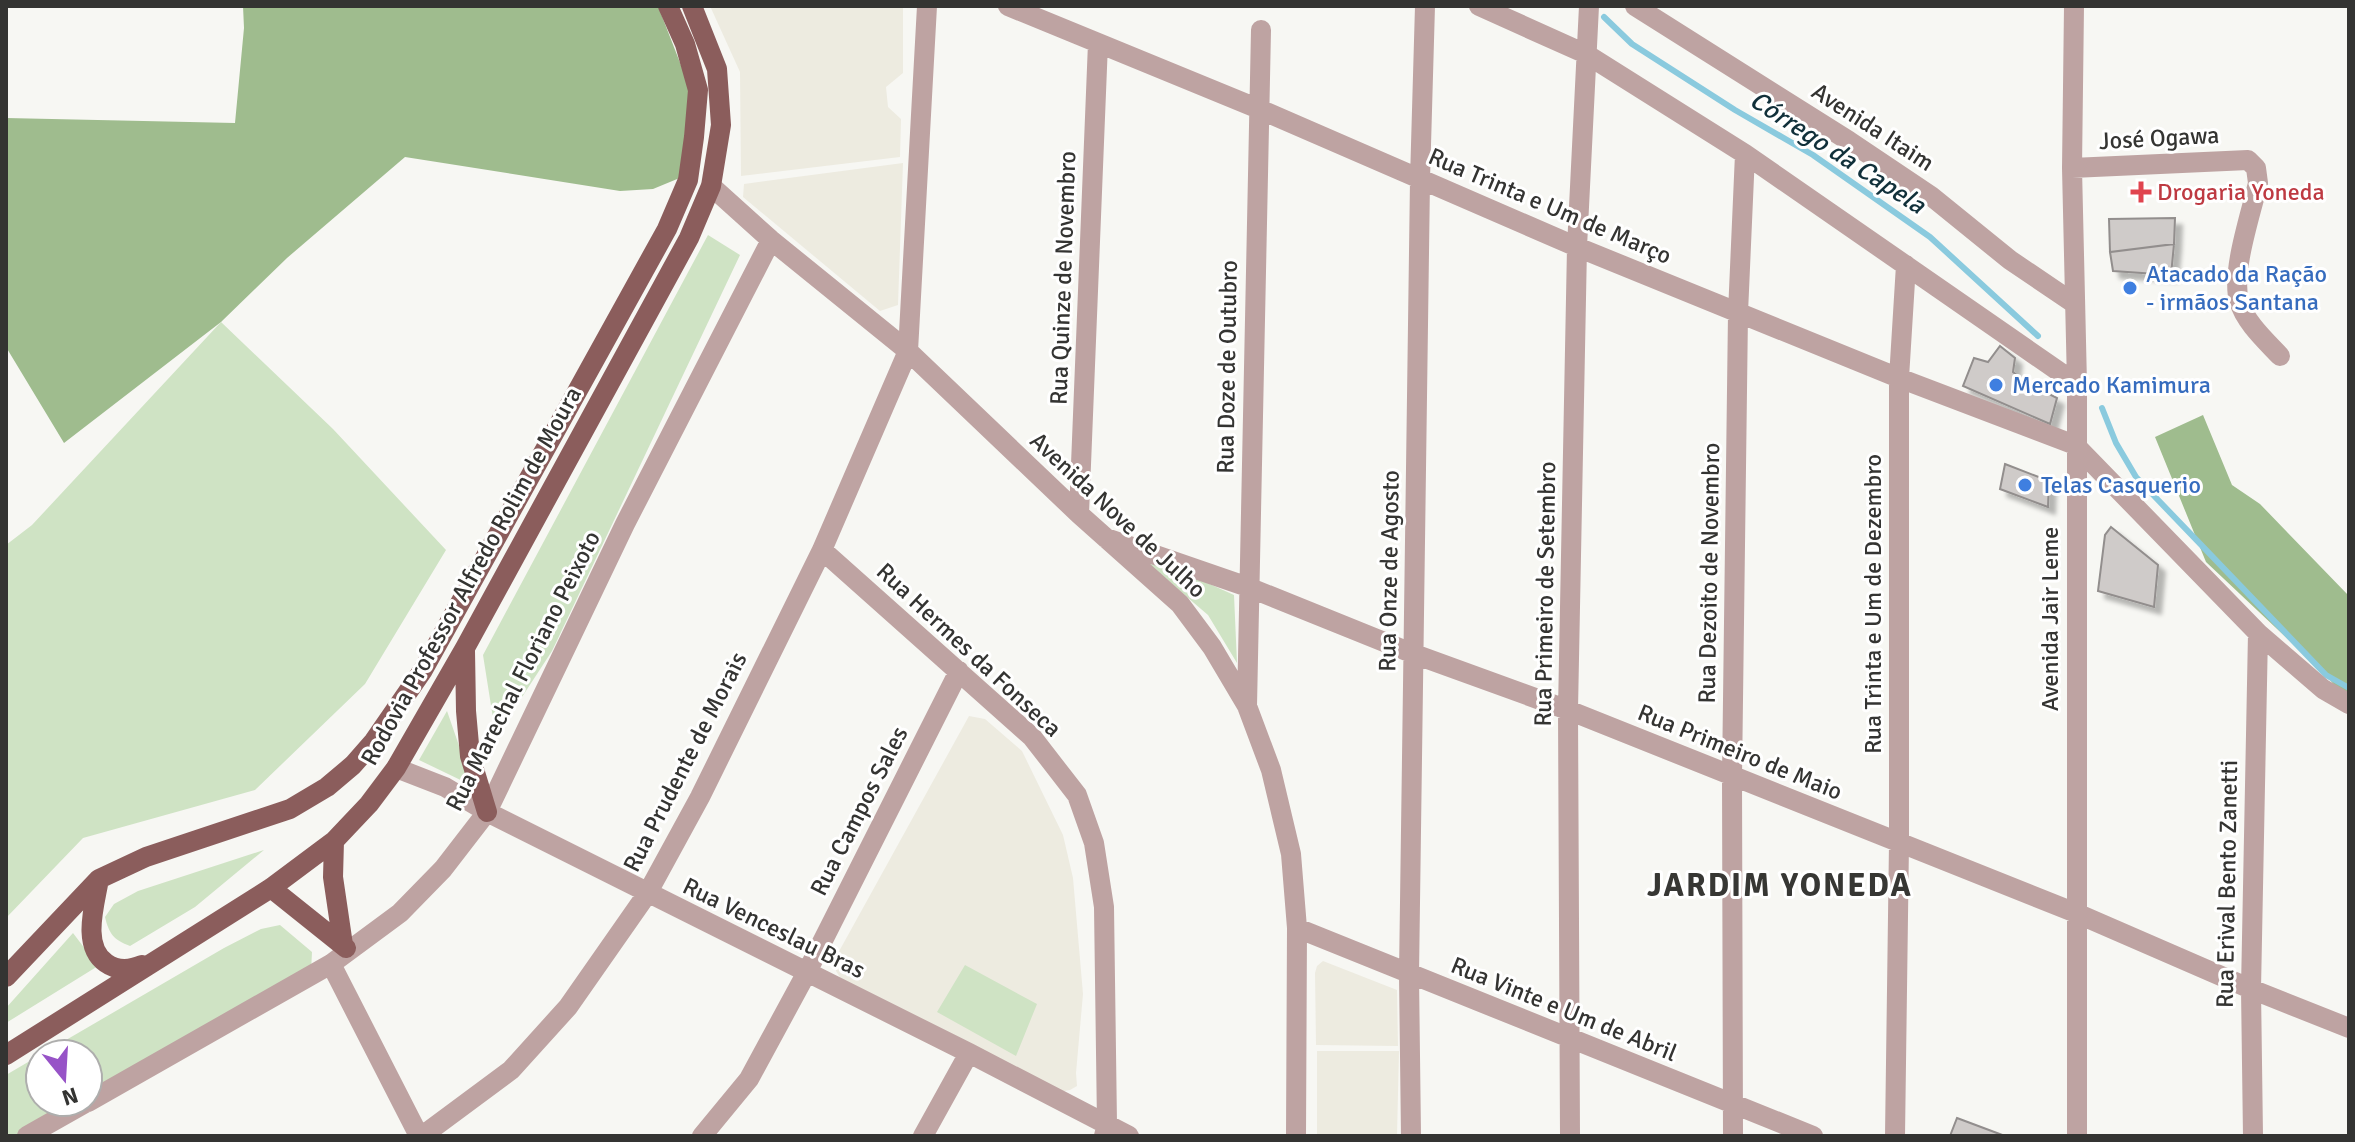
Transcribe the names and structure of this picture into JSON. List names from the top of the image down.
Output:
{
  "streets": {
    "main road": ["Rodovia Professor Alfredo Rolim de Moura"],
    "street": [
      "Avenida Itaim",
      "José Ogawa",
      "Rua Trinta e Um de Março",
      "Rua Quinze de Novembro",
      "Rua Doze de Outubro",
      "Avenida Nove de Julho",
      "Rua Onze de Agosto",
      "Rua Dezoito de Novembro",
      "Rua Primeiro de Setembro",
      "Rua Trinta e Um de Dezembro",
      "Avenida Jair Leme",
      "Rua Hermes da Fonseca",
      "Rua Marechal Floriano Peixoto",
      "Rua Primeiro de Maio",
      "Rua Prudente de Morais",
      "Rua Campos Sales",
      "Rua Erival Bento Zanetti",
      "Rua Venceslau Bras",
      "Rua Vinte e Um de Abril"
    ]
  },
  "crossings": [
    ["Avenida Itaim", "Avenida Jair Leme"],
    ["José Ogawa", "Avenida Jair Leme"],
    ["Rua Trinta e Um de Março", "Rua Quinze de Novembro"],
    ["Rua Trinta e Um de Março", "Rua Doze de Outubro"],
    ["Rua Trinta e Um de Março", "Rua Onze de Agosto"],
    ["Rua Trinta e Um de Março", "Rua Dezoito de Novembro"],
    ["Rua Trinta e Um de Março", "Rua Primeiro de Setembro"],
    ["Rua Trinta e Um de Março", "Rua Trinta e Um de Dezembro"],
    ["Rua Trinta e Um de Março", "Avenida Jair Leme"],
    ["Rua Quinze de Novembro", "Avenida Nove de Julho"],
    ["Rua Doze de Outubro", "Avenida Nove de Julho"],
    ["Rua Doze de Outubro", "Rua Primeiro de Maio"],
    ["Avenida Nove de Julho", "Rodovia Professor Alfredo Rolim de Moura"],
    ["Avenida Nove de Julho", "Rua Marechal Floriano Peixoto"],
    ["Avenida Nove de Julho", "Rua Primeiro de Maio"],
    ["Avenida Nove de Julho", "Rua Prudente de Morais"],
    ["Avenida Nove de Julho", "Rua Vinte e Um de Abril"],
    ["Rua Onze de Agosto", "Rua Primeiro de Maio"],
    ["Rua Onze de Agosto", "Rua Vinte e Um de Abril"],
    ["Rua Dezoito de Novembro", "Rua Primeiro de Maio"],
    ["Rua Dezoito de Novembro", "Rua Vinte e Um de Abril"],
    ["Rodovia Professor Alfredo Rolim de Moura", "Rua Venceslau Bras"],
    ["Rua Primeiro de Setembro", "Rua Primeiro de Maio"],
    ["Rua Primeiro de Setembro", "Rua Vinte e Um de Abril"],
    ["Rua Trinta e Um de Dezembro", "Rua Primeiro de Maio"],
    ["Avenida Jair Leme", "Rua Primeiro de Maio"],
    ["Rua Hermes da Fonseca", "Rua Prudente de Morais"],
    ["Rua Hermes da Fonseca", "Rua Campos Sales"],
    ["Rua Hermes da Fonseca", "Rua Venceslau Bras"],
    ["Rua Marechal Floriano Peixoto", "Rua Venceslau Bras"],
    ["Rua Primeiro de Maio", "Rua Erival Bento Zanetti"],
    ["Rua Prudente de Morais", "Rua Venceslau Bras"],
    ["Rua Campos Sales", "Rua Venceslau Bras"]
  ],
  "districts": ["JARDIM YONEDA"],
  "water": ["Córrego da Capela"],
  "places": {
    "health": ["Drogaria Yoneda"],
    "other": ["Atacado da Ração - irmãos Santana", "Mercado Kamimura", "Telas Casquerio"]
  },
  "north": "bottom"
}
